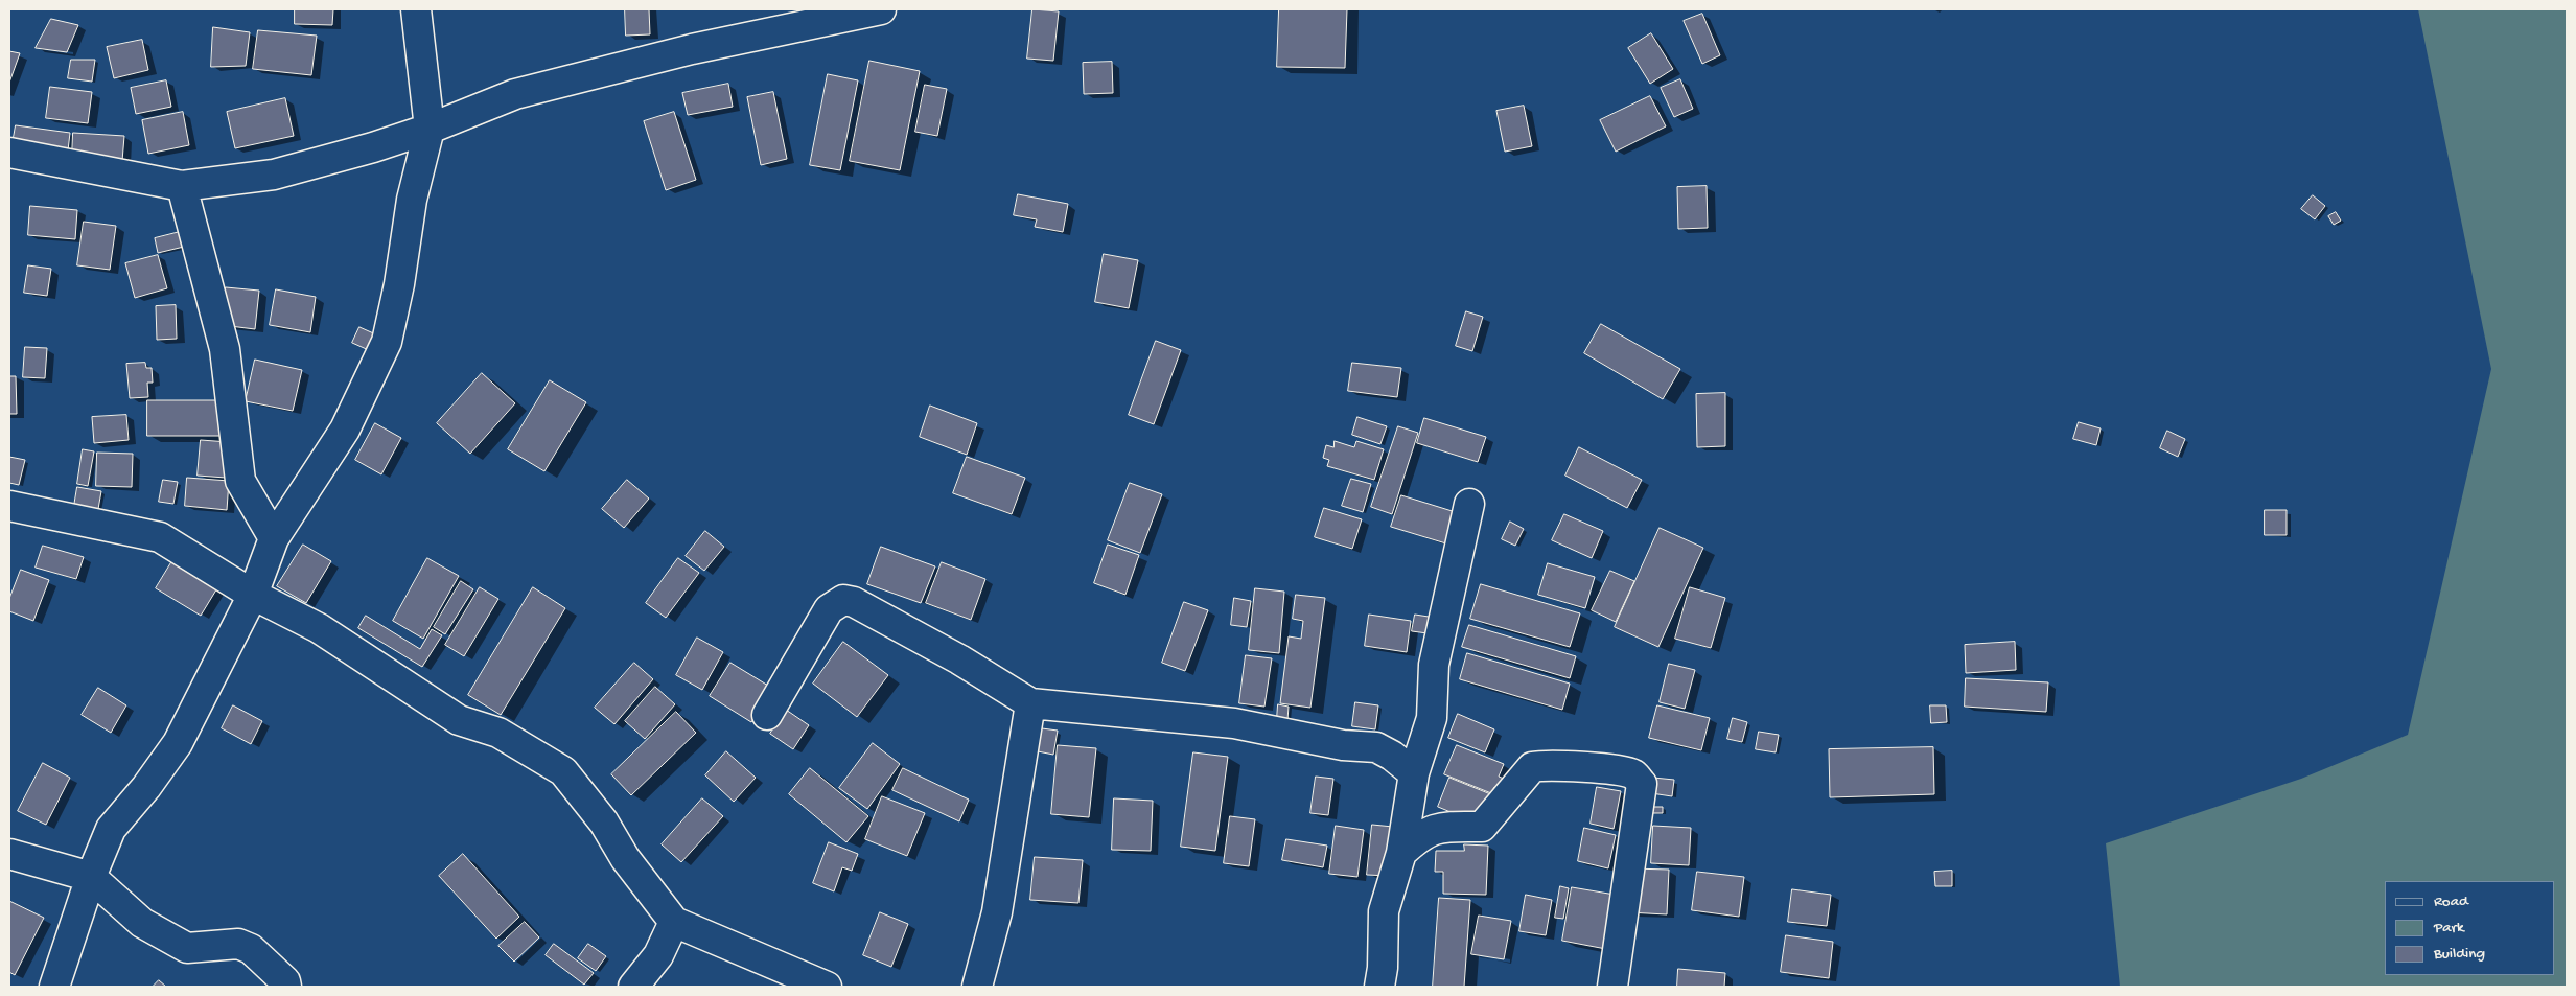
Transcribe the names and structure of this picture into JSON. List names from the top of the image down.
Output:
{
  "legend": ["Road", "Park", "Building"]
}
